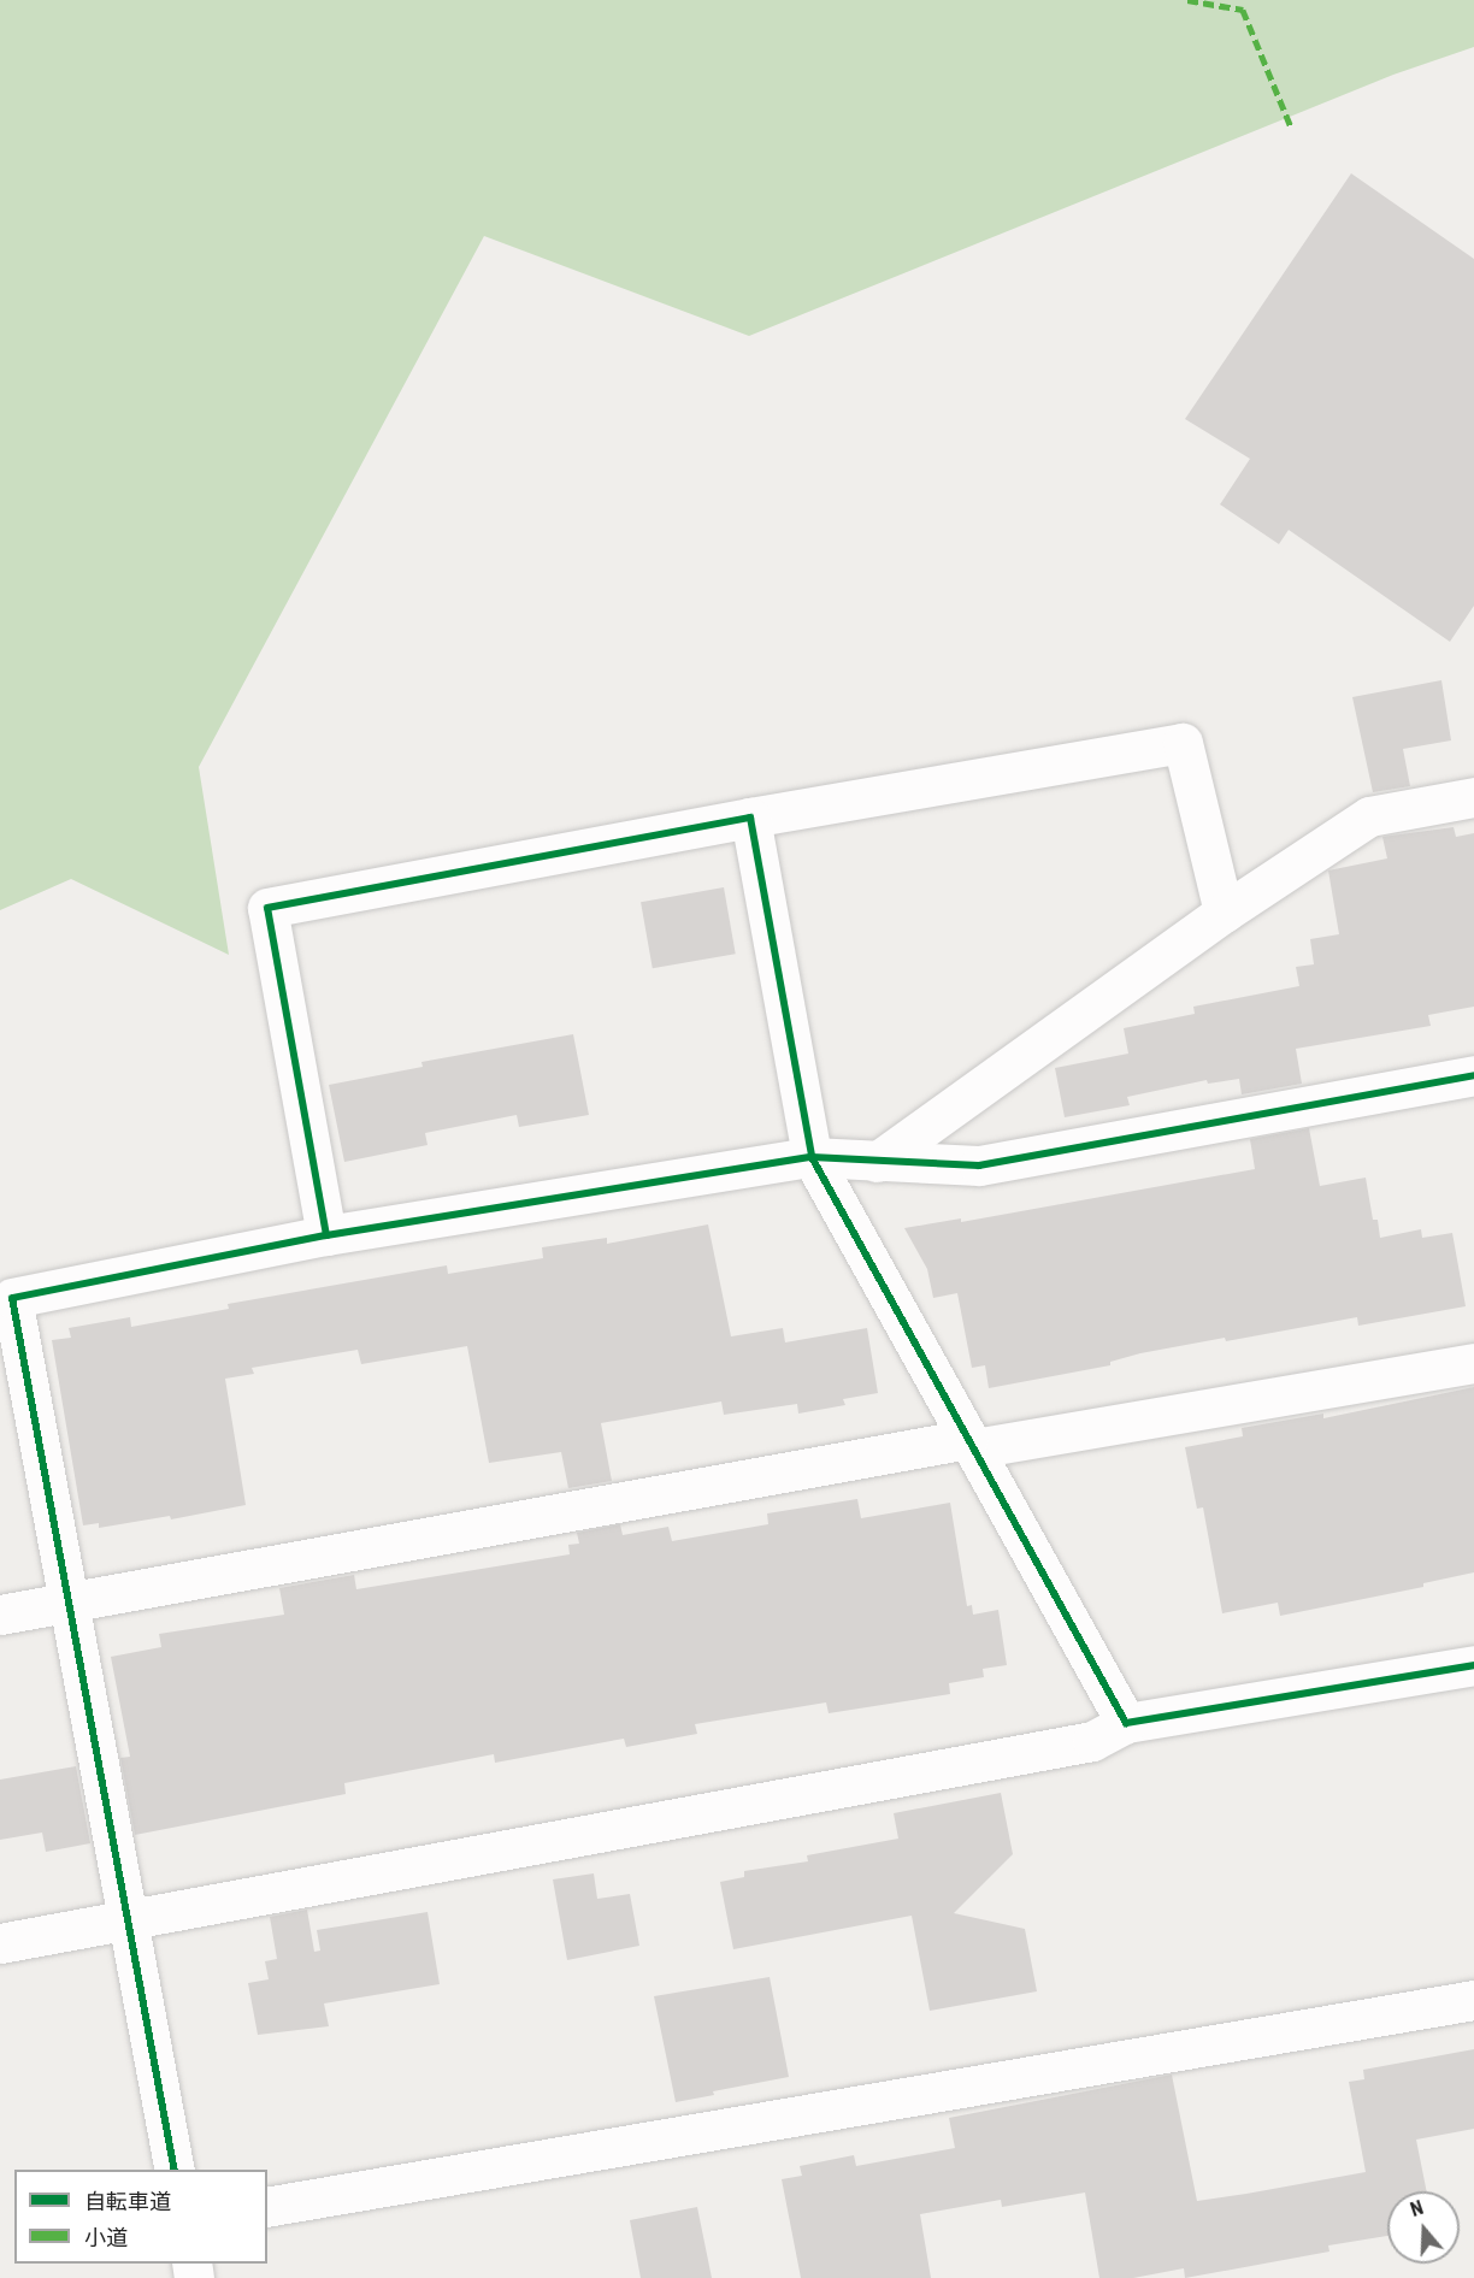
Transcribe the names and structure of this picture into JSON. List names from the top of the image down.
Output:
{
  "legend": ["自転車道", "小道"],
  "north": "top"
}
